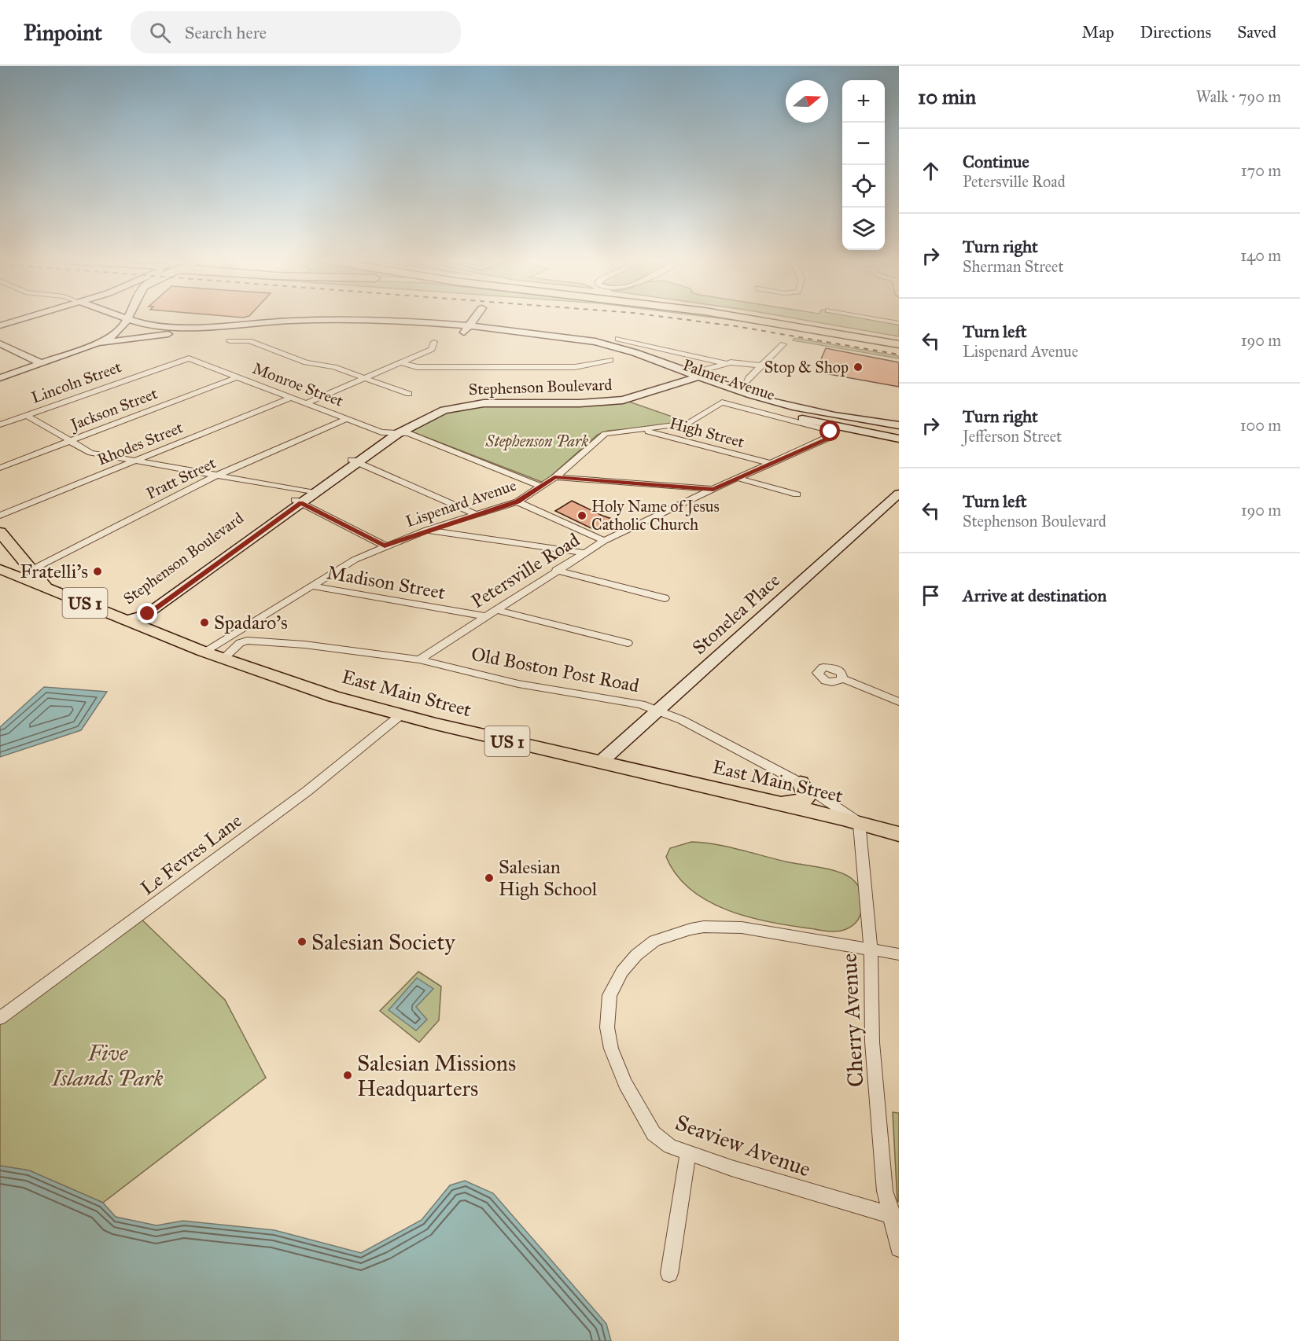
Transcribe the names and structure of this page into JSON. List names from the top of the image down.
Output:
{
  "streets": {
    "main road": ["US 1", "East Main Street"],
    "street": [
      "Palmer Avenue",
      "Lincoln Street",
      "Monroe Street",
      "Stephenson Boulevard",
      "Jackson Street",
      "High Street",
      "Rhodes Street",
      "Pratt Street",
      "Lispenard Avenue",
      "Petersville Road",
      "Madison Street",
      "Stonelea Place",
      "Old Boston Post Road",
      "Le Fevres Lane",
      "Cherry Avenue",
      "Seaview Avenue"
    ]
  },
  "crossings": [
    ["Palmer Avenue", "Stephenson Boulevard"],
    ["Lincoln Street", "Monroe Street"],
    ["Monroe Street", "Stephenson Boulevard"],
    ["Monroe Street", "Jackson Street"],
    ["Monroe Street", "Rhodes Street"],
    ["Monroe Street", "Pratt Street"],
    ["Monroe Street", "Lispenard Avenue"],
    ["Stephenson Boulevard", "East Main Street"],
    ["High Street", "Lispenard Avenue"],
    ["High Street", "Petersville Road"],
    ["Pratt Street", "US 1"],
    ["Lispenard Avenue", "Petersville Road"],
    ["Lispenard Avenue", "Madison Street"],
    ["Lispenard Avenue", "East Main Street"],
    ["Petersville Road", "Madison Street"],
    ["Petersville Road", "Old Boston Post Road"],
    ["US 1", "East Main Street"],
    ["Stonelea Place", "Old Boston Post Road"],
    ["Stonelea Place", "East Main Street"],
    ["Old Boston Post Road", "East Main Street"],
    ["Old Boston Post Road", "Cherry Avenue"],
    ["East Main Street", "Le Fevres Lane"],
    ["East Main Street", "Cherry Avenue"],
    ["Cherry Avenue", "Seaview Avenue"]
  ],
  "parks": ["Stephenson Park", "Five Islands Park"],
  "places": [
    "Stop & Shop",
    "Holy Name of Jesus Catholic Church",
    "Fratelli's",
    "Spadaro's",
    "Salesian High School",
    "Salesian Society",
    "Salesian Missions Headquarters"
  ],
  "north": "right",
  "page": {
    "header": "Pinpoint",
    "search": "Search here",
    "nav": ["Map", "Directions", "Saved"],
    "heading": ["10 min", "Walk · 790 m"],
    "map_buttons": ["+", "−"],
    "list": [
      ["Continue", "Petersville Road", "170 m"],
      ["Turn right", "Sherman Street", "140 m"],
      ["Turn left", "Lispenard Avenue", "190 m"],
      ["Turn right", "Jefferson Street", "100 m"],
      ["Turn left", "Stephenson Boulevard", "190 m"],
      "Arrive at destination"
    ]
  }
}
